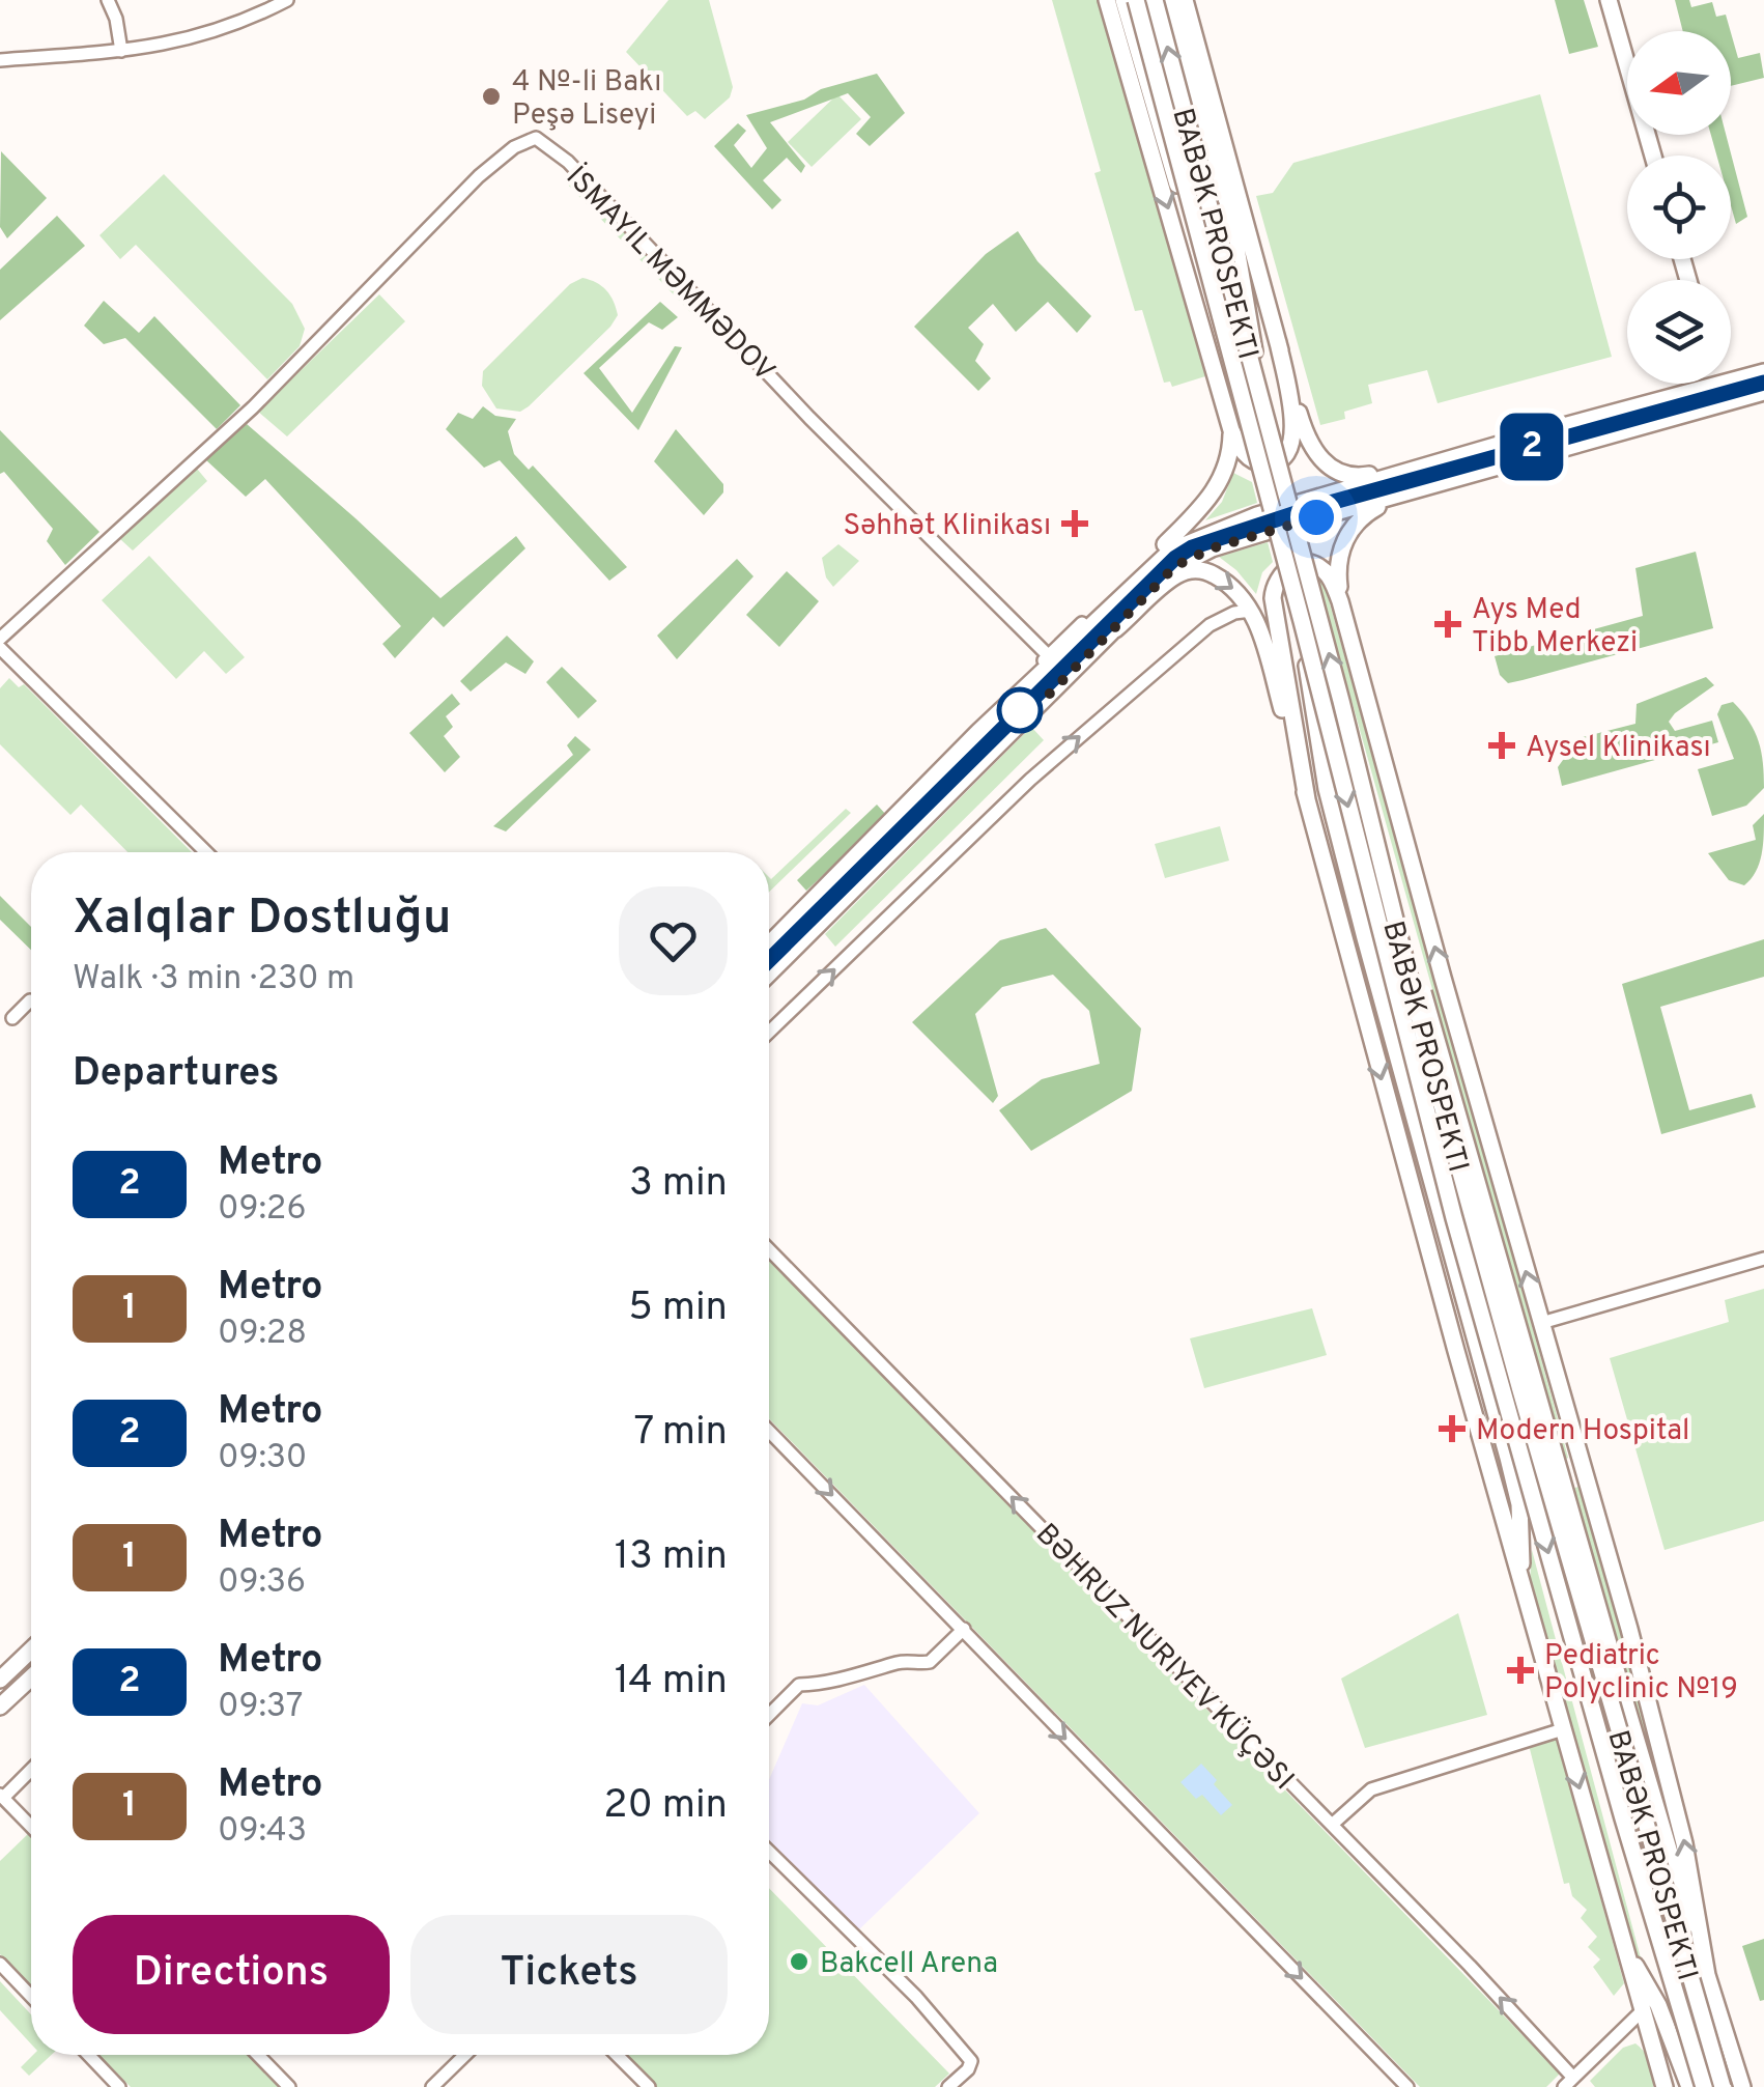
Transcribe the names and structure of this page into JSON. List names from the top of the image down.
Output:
{
  "streets": {
    "main road": ["BABƏK PROSPEKTI"],
    "street": ["BƏHRUZ NURIYEV KÜÇƏSI"]
  },
  "one_way": ["BƏHRUZ NURIYEV KÜÇƏSI"],
  "places": {
    "other": ["4 №-li Bakı Peşə Liseyi", "Bakcell Arena"],
    "health": [
      "Səhhət Klinikası",
      "Ays Med Tibb Merkezi",
      "Aysel Klinikası",
      "Modern Hospital",
      "Pediatric Polyclinic №19"
    ]
  },
  "lines": ["metro line 2"],
  "north": "left",
  "page": {
    "on_map": "2",
    "heading": [
      ["Xalqlar Dostluğu", "Walk · 3 min · 230 m"],
      "Departures"
    ],
    "list": [
      {
        "mark": "2",
        "name": "Metro",
        "note": "09:26",
        "value": "3 min"
      },
      {
        "mark": "1",
        "name": "Metro",
        "note": "09:28",
        "value": "5 min"
      },
      {
        "mark": "2",
        "name": "Metro",
        "note": "09:30",
        "value": "7 min"
      },
      {
        "mark": "1",
        "name": "Metro",
        "note": "09:36",
        "value": "13 min"
      },
      {
        "mark": "2",
        "name": "Metro",
        "note": "09:37",
        "value": "14 min"
      },
      {
        "mark": "1",
        "name": "Metro",
        "note": "09:43",
        "value": "20 min"
      }
    ],
    "buttons": ["Directions", "Tickets"]
  }
}
